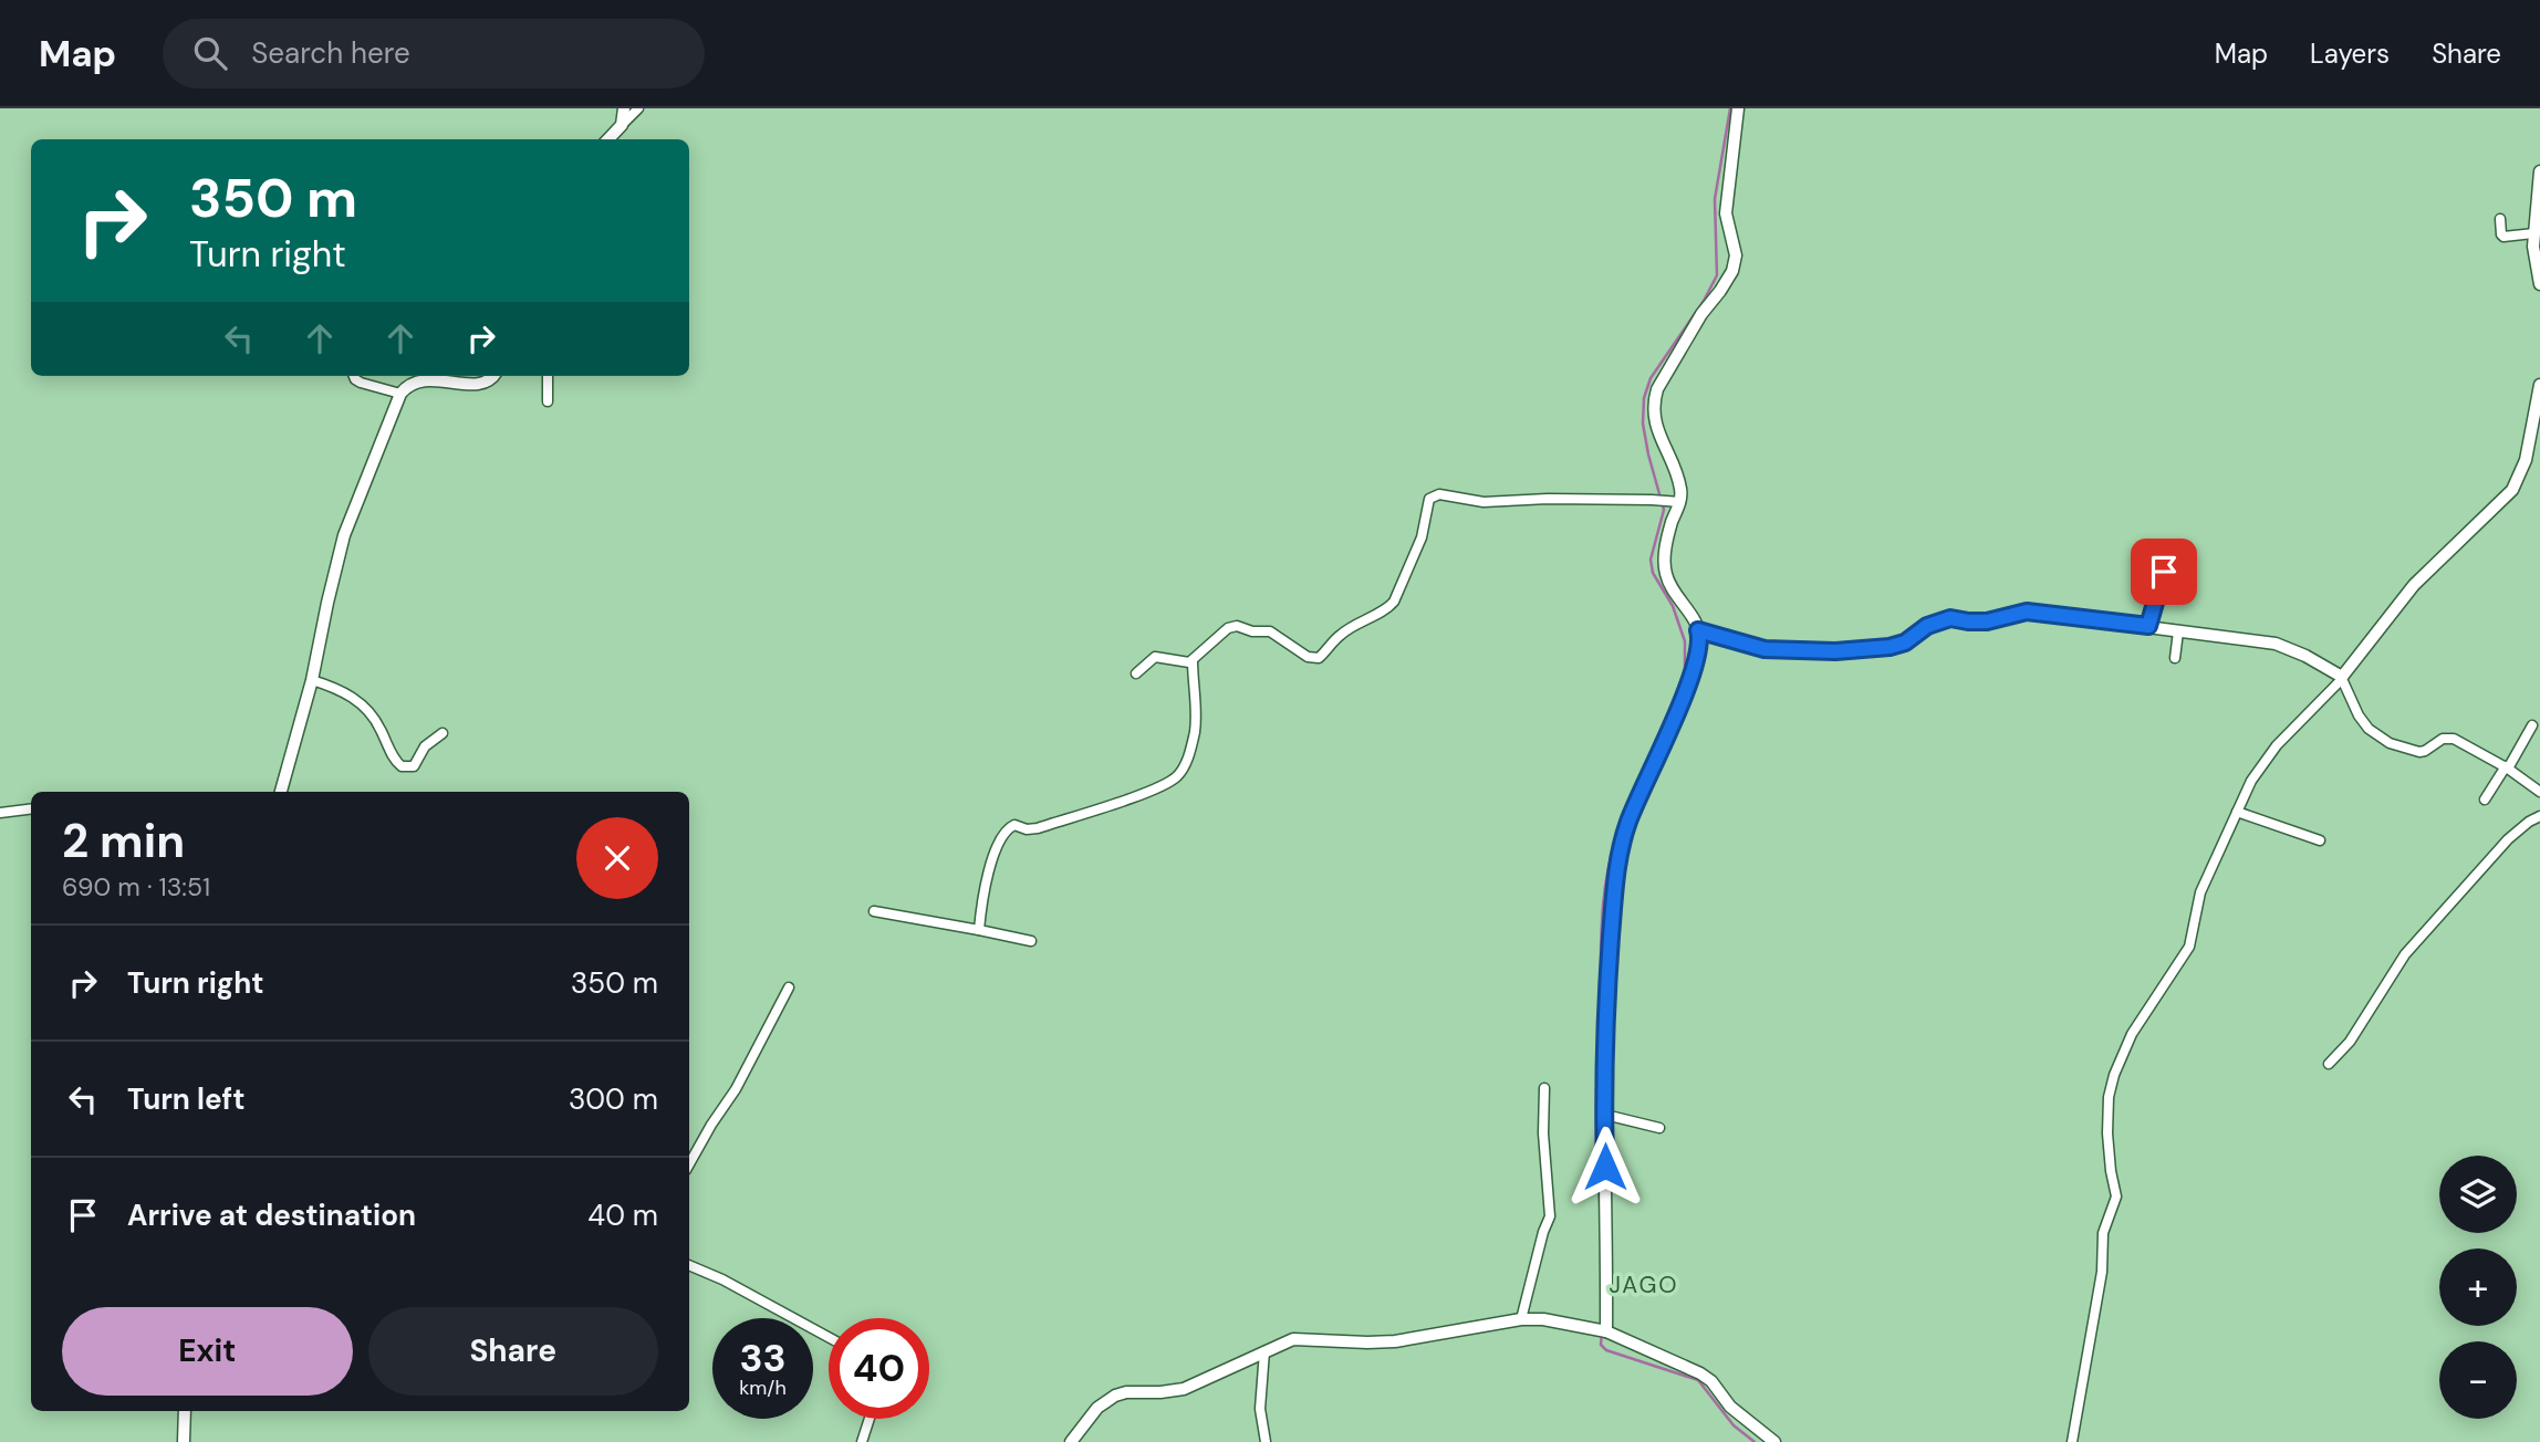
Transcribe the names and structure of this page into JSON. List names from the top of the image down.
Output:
{
  "districts": ["JAGO"],
  "page": {
    "header": "Map",
    "search": "Search here",
    "nav": ["Map", "Layers", "Share"],
    "turn": ["350 m", "Turn right"],
    "heading": ["2 min", "690 m · 13:51"],
    "list": [
      {
        "name": "Turn right",
        "value": "350 m"
      },
      {
        "name": "Turn left",
        "value": "300 m"
      },
      {
        "name": "Arrive at destination",
        "value": "40 m"
      }
    ],
    "map_buttons": ["+", "−"],
    "buttons": ["Exit", "Share"],
    "speed": "33 km/h",
    "limit": "40"
  }
}
